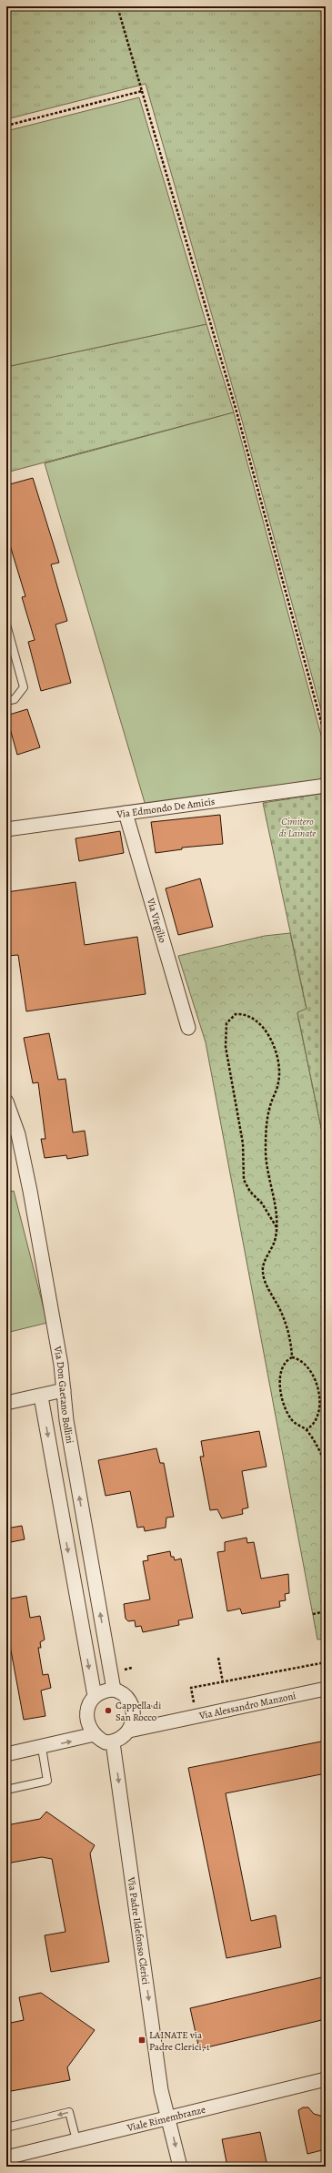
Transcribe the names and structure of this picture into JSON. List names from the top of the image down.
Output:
{
  "streets": {
    "street": [
      "Via Edmondo De Amicis",
      "Via Virgilio",
      "Via Don Gaetano Bollini",
      "Via Alessandro Manzoni",
      "Via Padre Ildefonso Clerici",
      "Viale Rimembranze"
    ]
  },
  "crossings": [
    ["Via Edmondo De Amicis", "Via Virgilio"],
    ["Via Don Gaetano Bollini", "Via Alessandro Manzoni"],
    ["Via Don Gaetano Bollini", "Via Padre Ildefonso Clerici"],
    ["Via Alessandro Manzoni", "Via Padre Ildefonso Clerici"],
    ["Via Padre Ildefonso Clerici", "Viale Rimembranze"]
  ],
  "one_way": ["Via Padre Ildefonso Clerici"],
  "parks": ["Cimitero di Lainate"],
  "places": {
    "other": ["Cappella di San Rocco"],
    "transit": ["LAINATE via Padre Clerici, 1"]
  }
}
